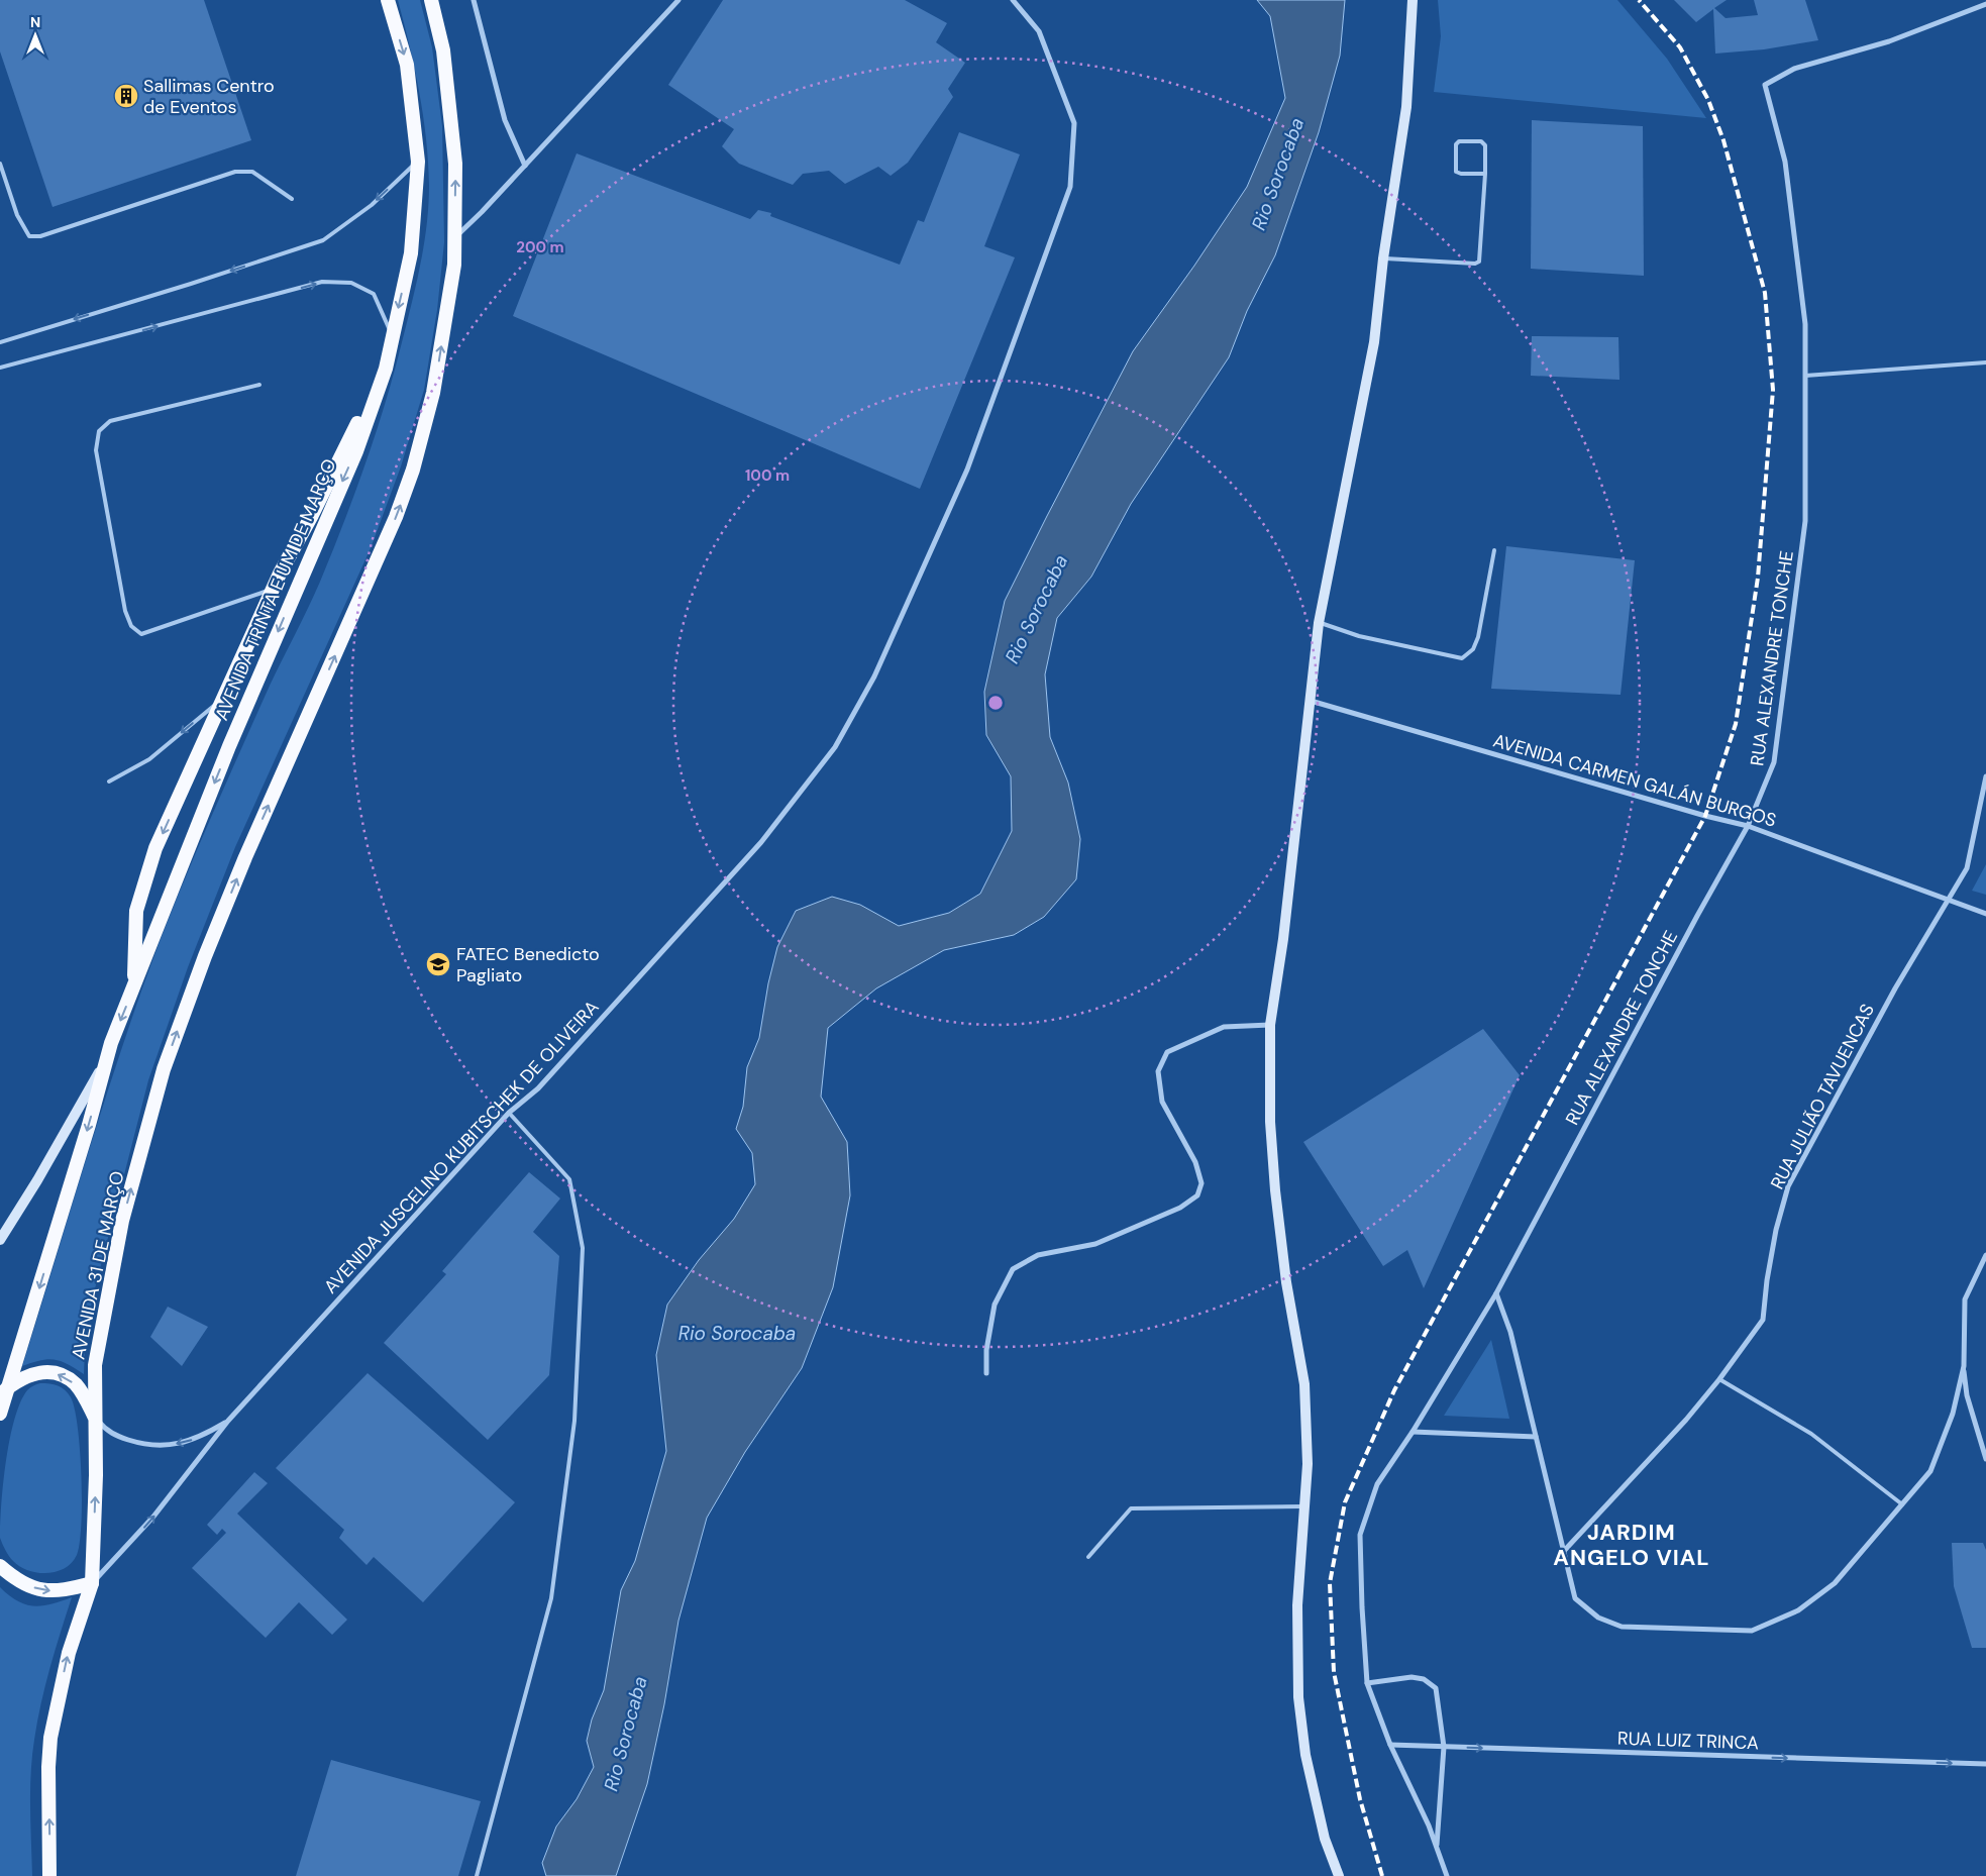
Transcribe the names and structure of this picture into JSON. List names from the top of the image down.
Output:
{
  "streets": {
    "highway": ["AVENIDA TRINTA E UM DE MARÇO", "AVENIDA 31 DE MARÇO"],
    "street": [
      "RUA ALEXANDRE TONCHE",
      "AVENIDA CARMEN GALÁN BURGOS",
      "RUA JULIÃO TAVUENCAS",
      "AVENIDA JUSCELINO KUBITSCHEK DE OLIVEIRA",
      "RUA LUIZ TRINCA"
    ]
  },
  "crossings": [
    ["RUA ALEXANDRE TONCHE", "AVENIDA CARMEN GALÁN BURGOS"],
    ["RUA ALEXANDRE TONCHE", "RUA LUIZ TRINCA"],
    ["AVENIDA CARMEN GALÁN BURGOS", "RUA JULIÃO TAVUENCAS"],
    ["AVENIDA JUSCELINO KUBITSCHEK DE OLIVEIRA", "AVENIDA 31 DE MARÇO"]
  ],
  "one_way": ["RUA LUIZ TRINCA"],
  "districts": ["JARDIM ANGELO VIAL"],
  "water": ["Rio Sorocaba"],
  "places": {
    "building": ["Sallimas Centro de Eventos"],
    "school or university": ["FATEC Benedicto Pagliato"]
  },
  "north": "top",
  "rings": ["200 m", "100 m"]
}
